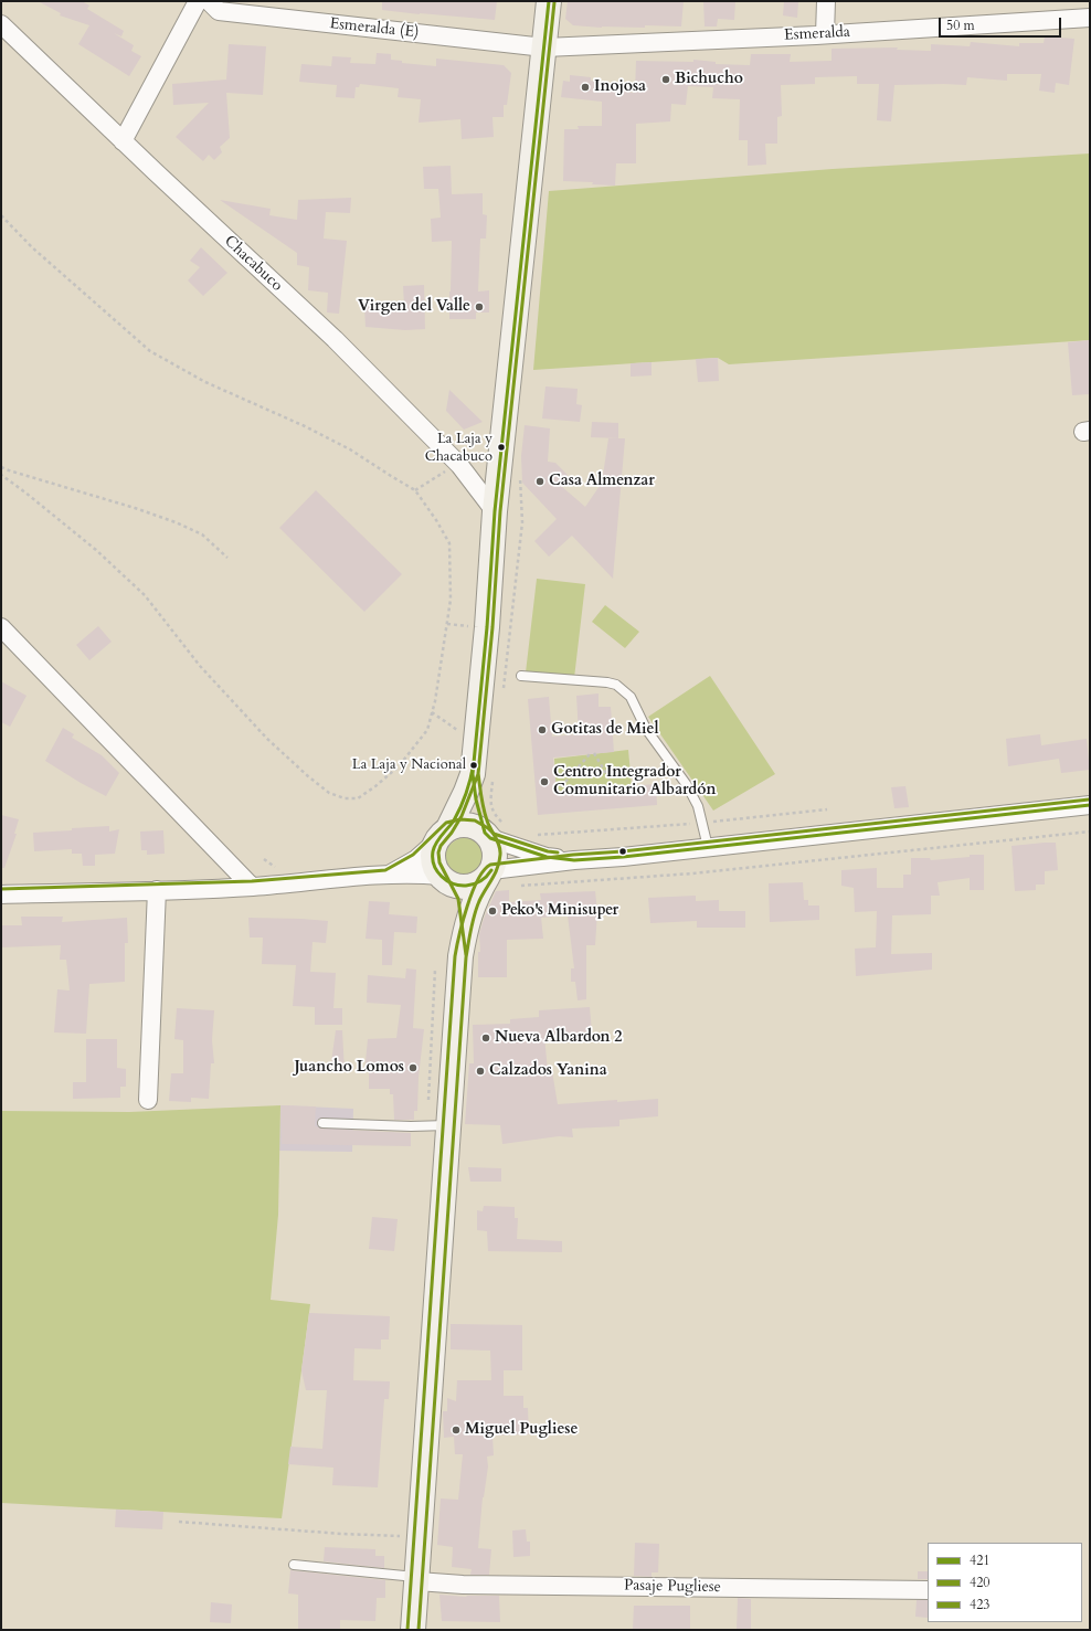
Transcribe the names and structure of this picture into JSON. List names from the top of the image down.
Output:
{
  "streets": {
    "street": [
      "Esmeralda (E)",
      "Esmeralda",
      "Chacabuco",
      "Pasaje Pugliese"
    ]
  },
  "crossings": [
    ["Esmeralda (E)", "Esmeralda"]
  ],
  "places": [
    "Bichucho",
    "Inojosa",
    "Virgen del Valle",
    "La Laja y Chacabuco",
    "Casa Almenzar",
    "Gotitas de Miel",
    "La Laja y Nacional",
    "Centro Integrador Comunitario Albardón",
    "Peko's Minisuper",
    "Nueva Albardon 2",
    "Juancho Lomos",
    "Calzados Yanina",
    "Miguel Pugliese"
  ],
  "lines": ["transit line 421", "transit line 420", "transit line 423"],
  "legend": ["421", "420", "423"],
  "scale_bar": "50 m"
}
